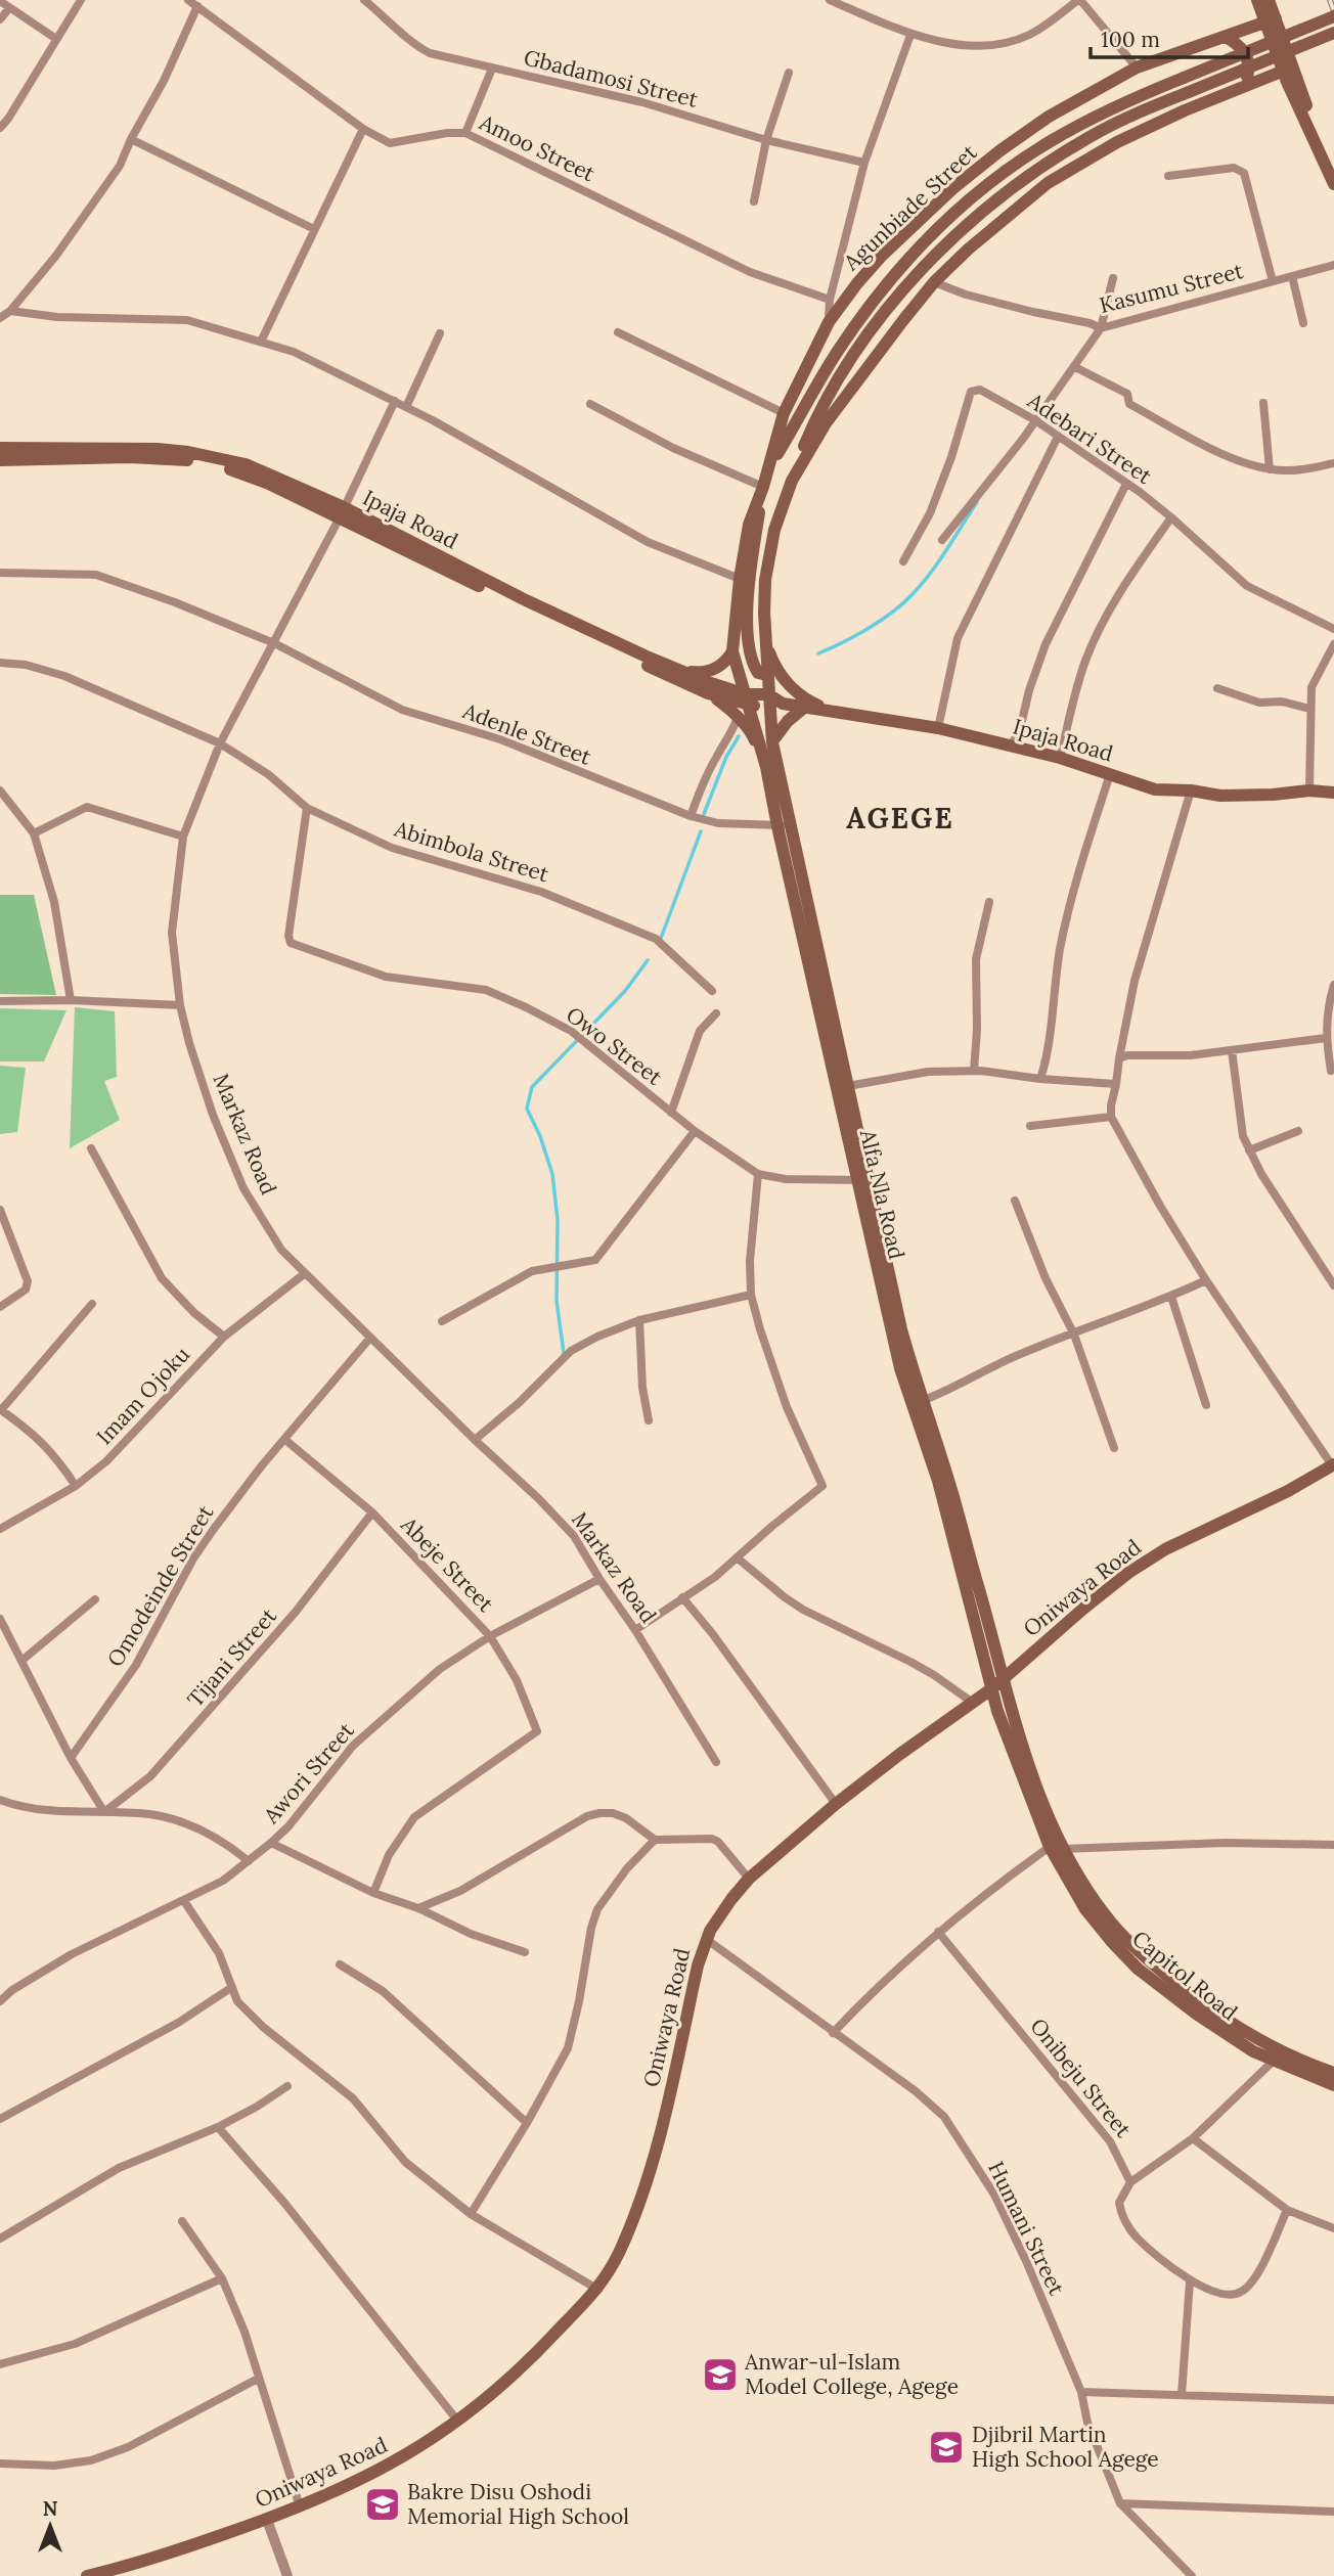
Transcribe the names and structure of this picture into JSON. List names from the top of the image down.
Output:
{
  "streets": {
    "main road": [
      "Agunbiade Street",
      "Ipaja Road",
      "Alfa Nla Road",
      "Oniwaya Road",
      "Capitol Road"
    ],
    "street": [
      "Gbadamosi Street",
      "Amoo Street",
      "Kasumu Street",
      "Adebari Street",
      "Adenle Street",
      "Abimbola Street",
      "Owo Street",
      "Markaz Road",
      "Imam Ojoku",
      "Abeje Street",
      "Omodeinde Street",
      "Tijani Street",
      "Awori Street",
      "Onibeju Street",
      "Humani Street"
    ]
  },
  "crossings": [
    ["Agunbiade Street", "Ipaja Road"],
    ["Agunbiade Street", "Alfa Nla Road"],
    ["Ipaja Road", "Markaz Road"],
    ["Ipaja Road", "Alfa Nla Road"],
    ["Adenle Street", "Markaz Road"],
    ["Adenle Street", "Alfa Nla Road"],
    ["Abimbola Street", "Owo Street"],
    ["Abimbola Street", "Markaz Road"],
    ["Owo Street", "Alfa Nla Road"],
    ["Markaz Road", "Imam Ojoku"],
    ["Markaz Road", "Omodeinde Street"],
    ["Markaz Road", "Awori Street"],
    ["Alfa Nla Road", "Oniwaya Road"],
    ["Alfa Nla Road", "Capitol Road"],
    ["Abeje Street", "Omodeinde Street"],
    ["Abeje Street", "Tijani Street"],
    ["Abeje Street", "Awori Street"],
    ["Oniwaya Road", "Capitol Road"],
    ["Oniwaya Road", "Humani Street"]
  ],
  "districts": ["AGEGE"],
  "places": {
    "school or university": ["Anwar-ul-Islam Model College, Agege", "Djibril Martin High School Agege", "Bakre Disu Oshodi Memorial High School"]
  },
  "scale_bar": "100 m",
  "north": "top"
}
